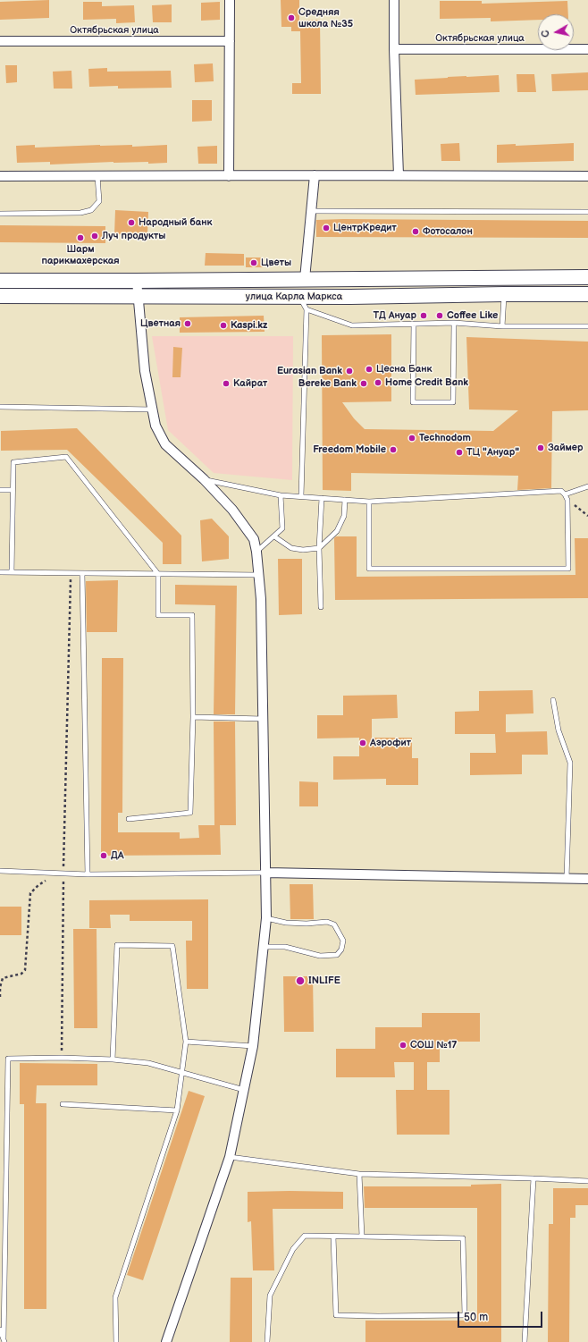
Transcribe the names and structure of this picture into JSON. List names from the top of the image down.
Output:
{
  "streets": {
    "main road": ["улица Карла Маркса"],
    "street": ["Октябрьская улица"]
  },
  "places": [
    "Средняя школа №35",
    "Народный банк",
    "ЦентрКредит",
    "Фотосалон",
    "Луч продукты",
    "Шарм парикмахерская",
    "Цветы",
    "ТД Ануар",
    "Coffee Like",
    "Цветная",
    "Kaspi.kz",
    "Цесна Банк",
    "Eurasian Bank",
    "Home Credit Bank",
    "Кайрат",
    "Bereke Bank",
    "Technodom",
    "Займер",
    "Freedom Mobile",
    "ТЦ \"Ануар\"",
    "Аэрофит",
    "ДА",
    "INLIFE",
    "СОШ №17"
  ],
  "scale_bar": "50 m",
  "north": "left"
}
